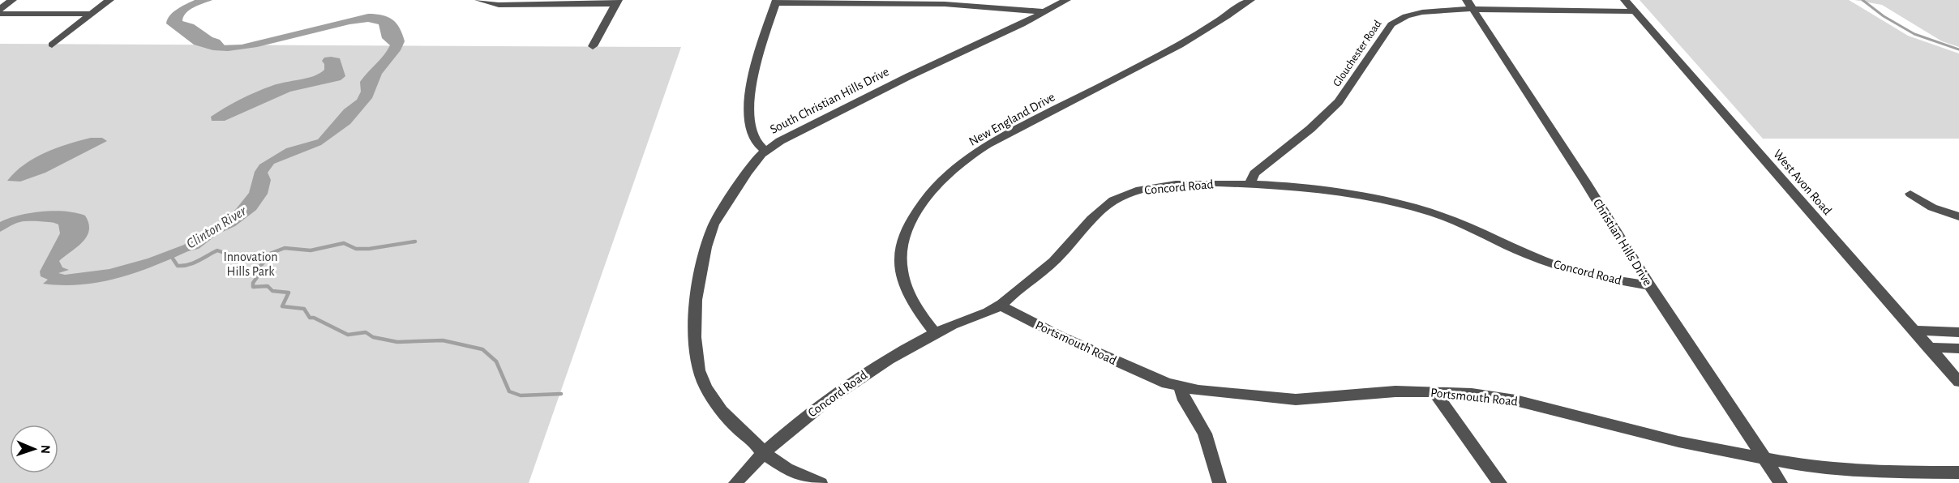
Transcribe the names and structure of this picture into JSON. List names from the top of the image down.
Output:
{
  "streets": {
    "street": [
      "Glouchester Road",
      "South Christian Hills Drive",
      "New England Drive",
      "West Avon Road",
      "Concord Road",
      "Christian Hills Drive",
      "Portsmouth Road"
    ]
  },
  "crossings": [
    ["Glouchester Road", "West Avon Road"],
    ["Glouchester Road", "Concord Road"],
    ["Glouchester Road", "Christian Hills Drive"],
    ["South Christian Hills Drive", "Concord Road"],
    ["New England Drive", "Concord Road"],
    ["Concord Road", "Christian Hills Drive"],
    ["Concord Road", "Portsmouth Road"],
    ["Christian Hills Drive", "Portsmouth Road"]
  ],
  "water": ["Clinton River"],
  "parks": ["Innovation Hills Park"],
  "north": "right"
}
